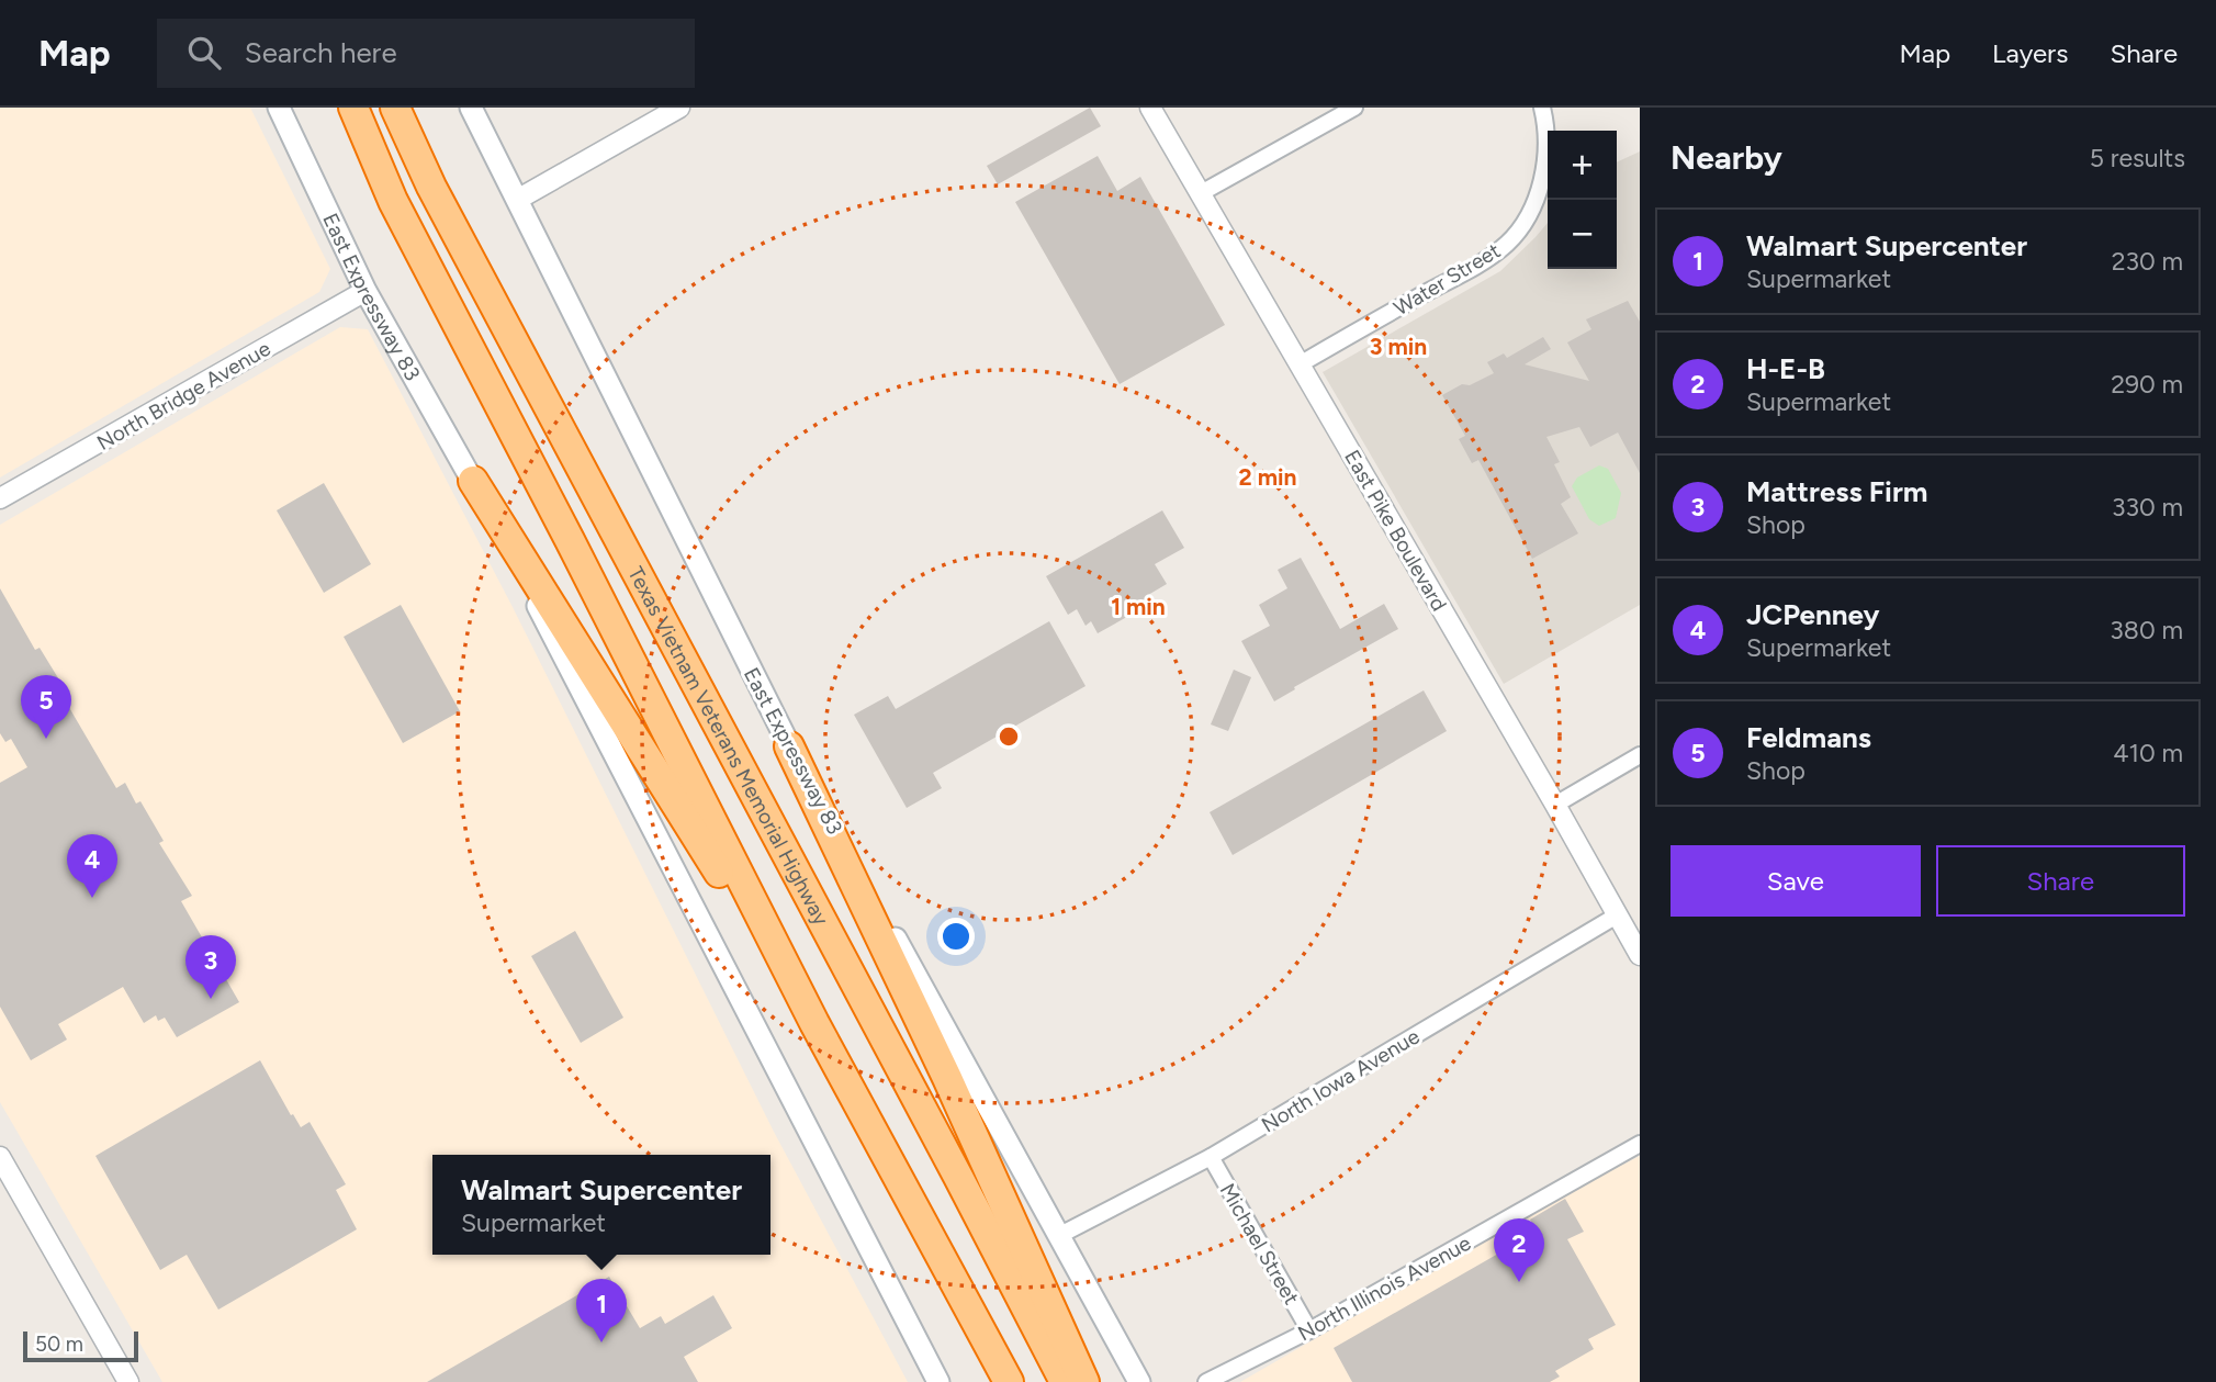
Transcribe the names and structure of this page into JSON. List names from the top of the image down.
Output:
{
  "streets": {
    "highway": ["Texas Vietnam Veterans Memorial Highway"],
    "main road": ["East Expressway 83"],
    "street": [
      "Water Street",
      "North Bridge Avenue",
      "East Pike Boulevard",
      "North Iowa Avenue",
      "Michael Street",
      "North Illinois Avenue"
    ]
  },
  "crossings": [
    ["Water Street", "East Pike Boulevard"],
    ["East Expressway 83", "North Bridge Avenue"],
    ["East Expressway 83", "North Iowa Avenue"],
    ["East Pike Boulevard", "North Iowa Avenue"],
    ["North Iowa Avenue", "Michael Street"],
    ["Michael Street", "North Illinois Avenue"]
  ],
  "scale_bar": "50 m",
  "page": {
    "header": "Map",
    "search": "Search here",
    "nav": ["Map", "Layers", "Share"],
    "heading": ["Nearby", "5 results"],
    "map_buttons": ["+", "−"],
    "list": [
      {
        "mark": "1",
        "name": "Walmart Supercenter",
        "note": "Supermarket",
        "value": "230 m"
      },
      {
        "mark": "2",
        "name": "H-E-B",
        "note": "Supermarket",
        "value": "290 m"
      },
      {
        "mark": "3",
        "name": "Mattress Firm",
        "note": "Shop",
        "value": "330 m"
      },
      {
        "mark": "4",
        "name": "JCPenney",
        "note": "Supermarket",
        "value": "380 m"
      },
      {
        "mark": "5",
        "name": "Feldmans",
        "note": "Shop",
        "value": "410 m"
      }
    ],
    "pins": [
      "5",
      "4",
      "3",
      "2",
      "1"
    ],
    "buttons": ["Save", "Share"],
    "popup": ["Walmart Supercenter", "Supermarket"],
    "scale": "50 m"
  },
  "rings": ["3 min", "2 min", "1 min"]
}
